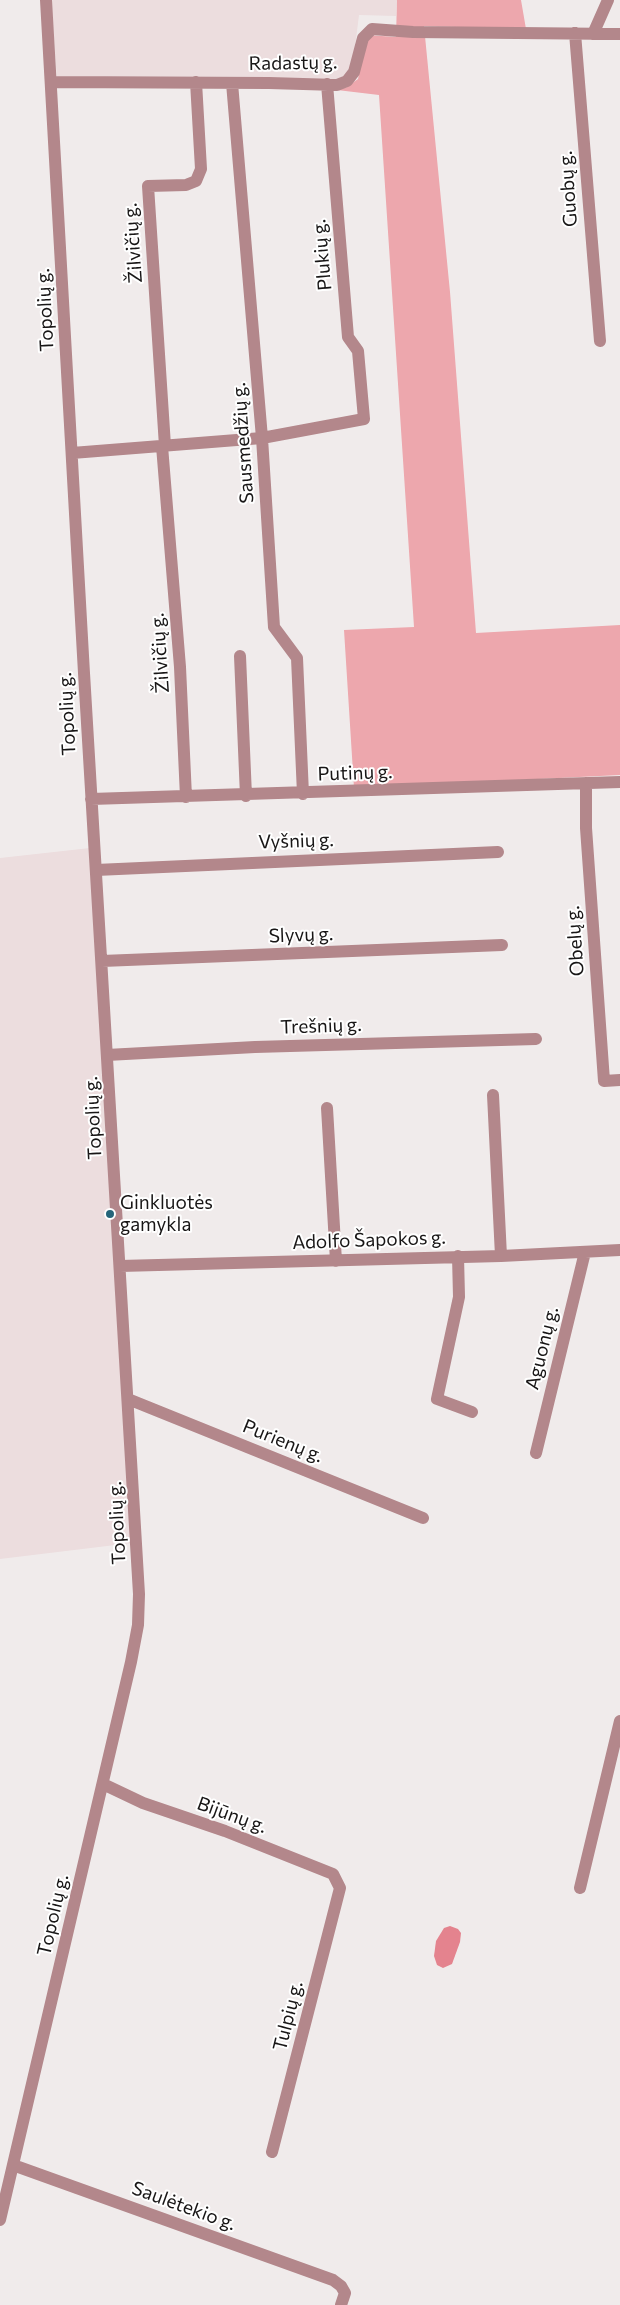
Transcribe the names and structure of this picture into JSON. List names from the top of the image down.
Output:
{
  "streets": {
    "street": [
      "Radastų g.",
      "Guobų g.",
      "Žilvičių g.",
      "Plukių g.",
      "Topolių g.",
      "Sausmedžių g.",
      "Putinų g.",
      "Vyšnių g.",
      "Slyvų g.",
      "Obelų g.",
      "Trešnių g.",
      "Adolfo Šapokos g.",
      "Aguonų g.",
      "Purienų g.",
      "Bijūnų g.",
      "Tulpių g.",
      "Saulėtekio g."
    ]
  },
  "crossings": [
    ["Radastų g.", "Guobų g."],
    ["Radastų g.", "Žilvičių g."],
    ["Radastų g.", "Plukių g."],
    ["Radastų g.", "Topolių g."],
    ["Radastų g.", "Sausmedžių g."],
    ["Žilvičių g.", "Putinų g."],
    ["Plukių g.", "Sausmedžių g."],
    ["Topolių g.", "Putinų g."],
    ["Topolių g.", "Vyšnių g."],
    ["Topolių g.", "Slyvų g."],
    ["Topolių g.", "Trešnių g."],
    ["Topolių g.", "Adolfo Šapokos g."],
    ["Topolių g.", "Purienų g."],
    ["Topolių g.", "Bijūnų g."],
    ["Topolių g.", "Saulėtekio g."],
    ["Sausmedžių g.", "Putinų g."],
    ["Putinų g.", "Obelų g."],
    ["Adolfo Šapokos g.", "Aguonų g."],
    ["Bijūnų g.", "Tulpių g."]
  ],
  "places": ["Ginkluotės gamykla"]
}
